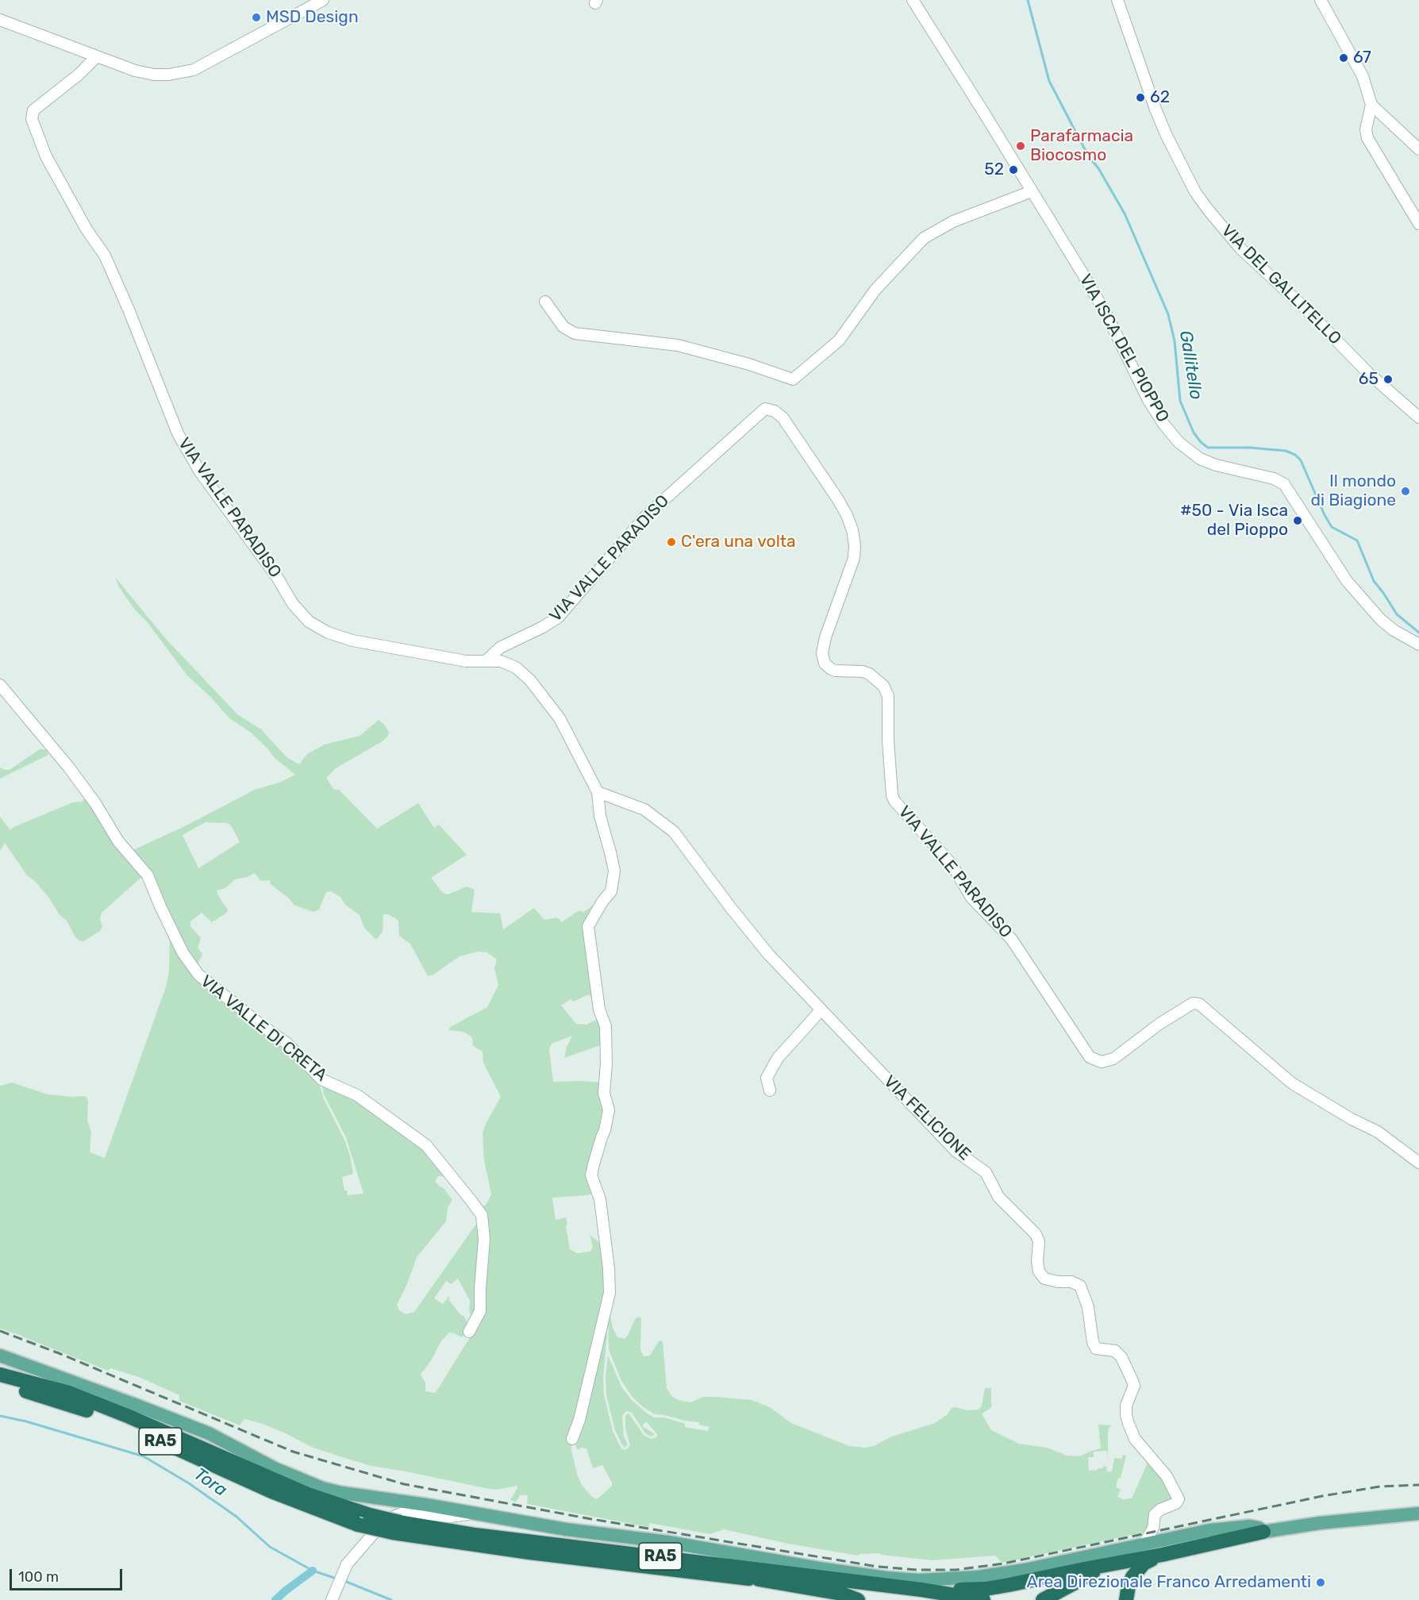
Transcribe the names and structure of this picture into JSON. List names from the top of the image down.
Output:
{
  "streets": {
    "highway": ["RA5"],
    "street": [
      "VIA DEL GALLITELLO",
      "VIA ISCA DEL PIOPPO",
      "VIA VALLE PARADISO",
      "VIA VALLE DI CRETA",
      "VIA FELICIONE"
    ]
  },
  "water": ["Gallitello", "Tora"],
  "places": [
    "MSD Design",
    "67",
    "62",
    "Parafarmacia Biocosmo",
    "52",
    "65",
    "Il mondo di Biagione",
    "#50 - Via Isca del Pioppo",
    "C'era una volta",
    "Area Direzionale Franco Arredamenti"
  ],
  "scale_bar": "100 m"
}
